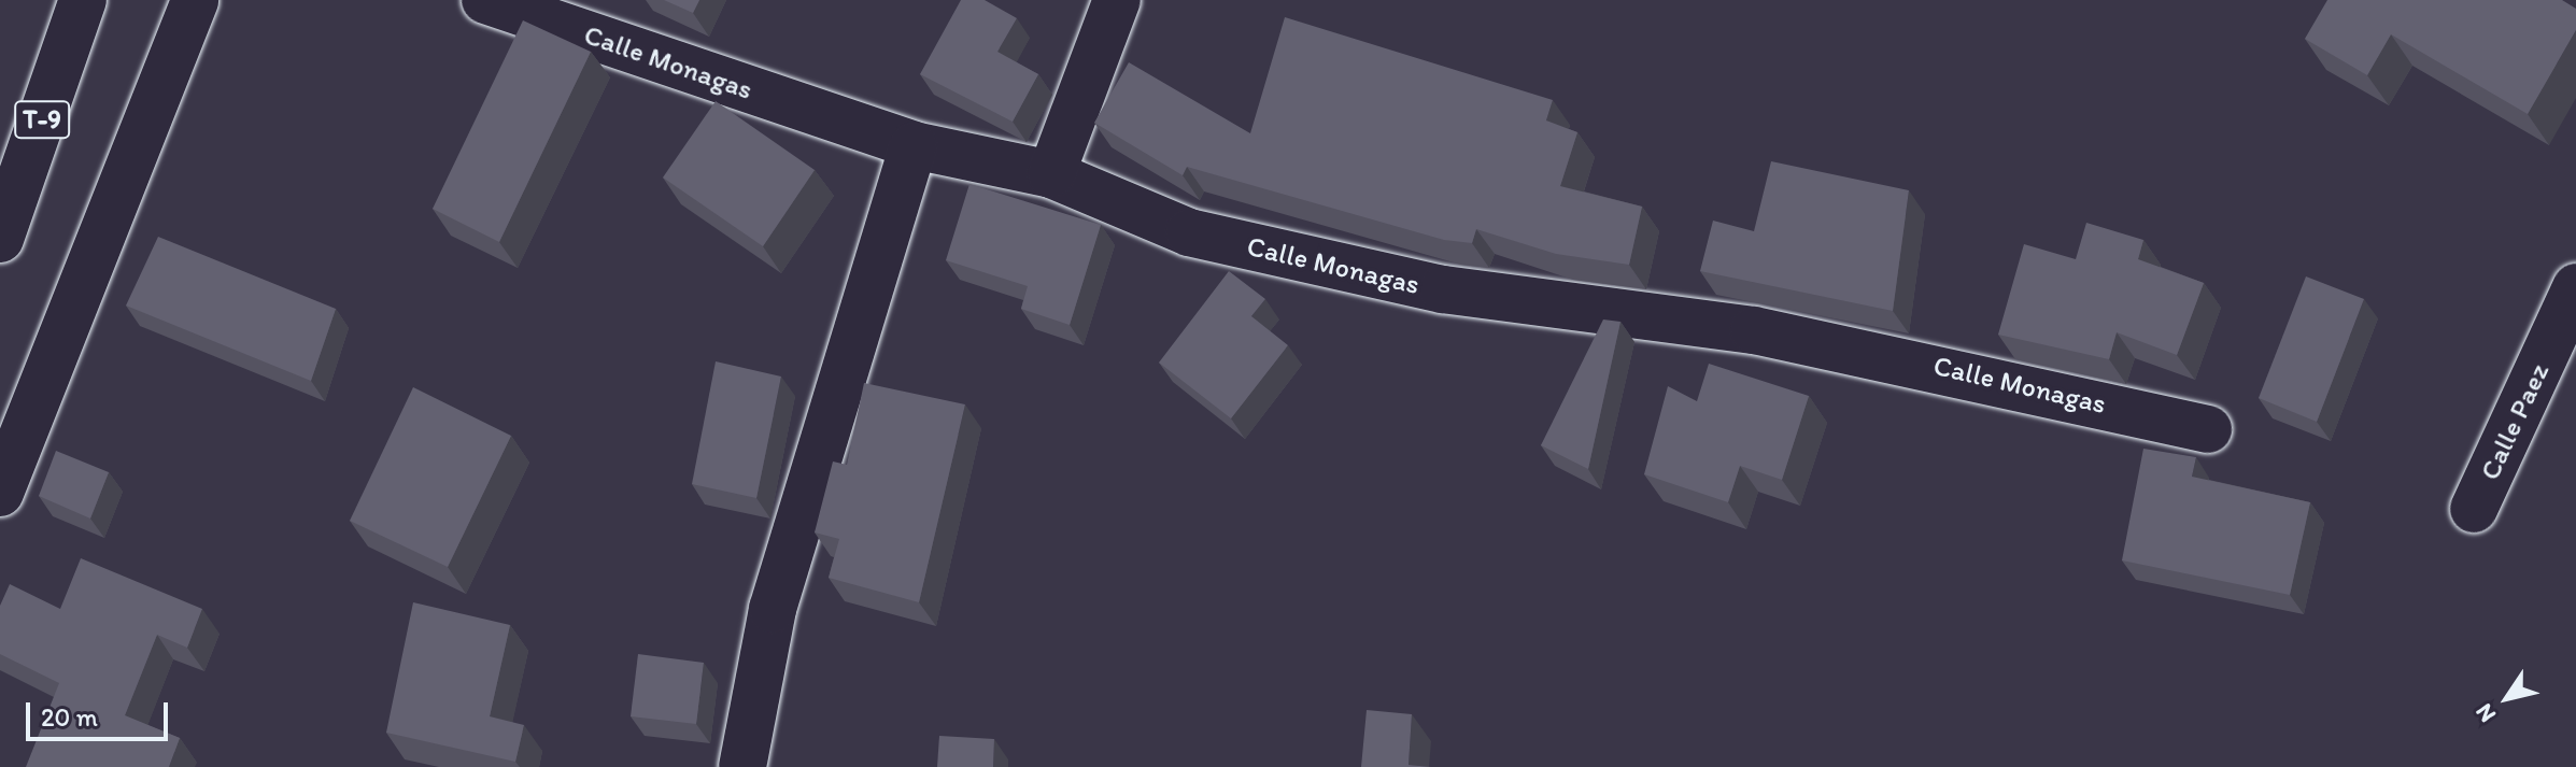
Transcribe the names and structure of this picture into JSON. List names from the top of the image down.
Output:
{
  "streets": {
    "main road": ["Calle Monagas", "T-9", "Calle Paez"]
  },
  "scale_bar": "20 m",
  "north": "bottom left"
}
